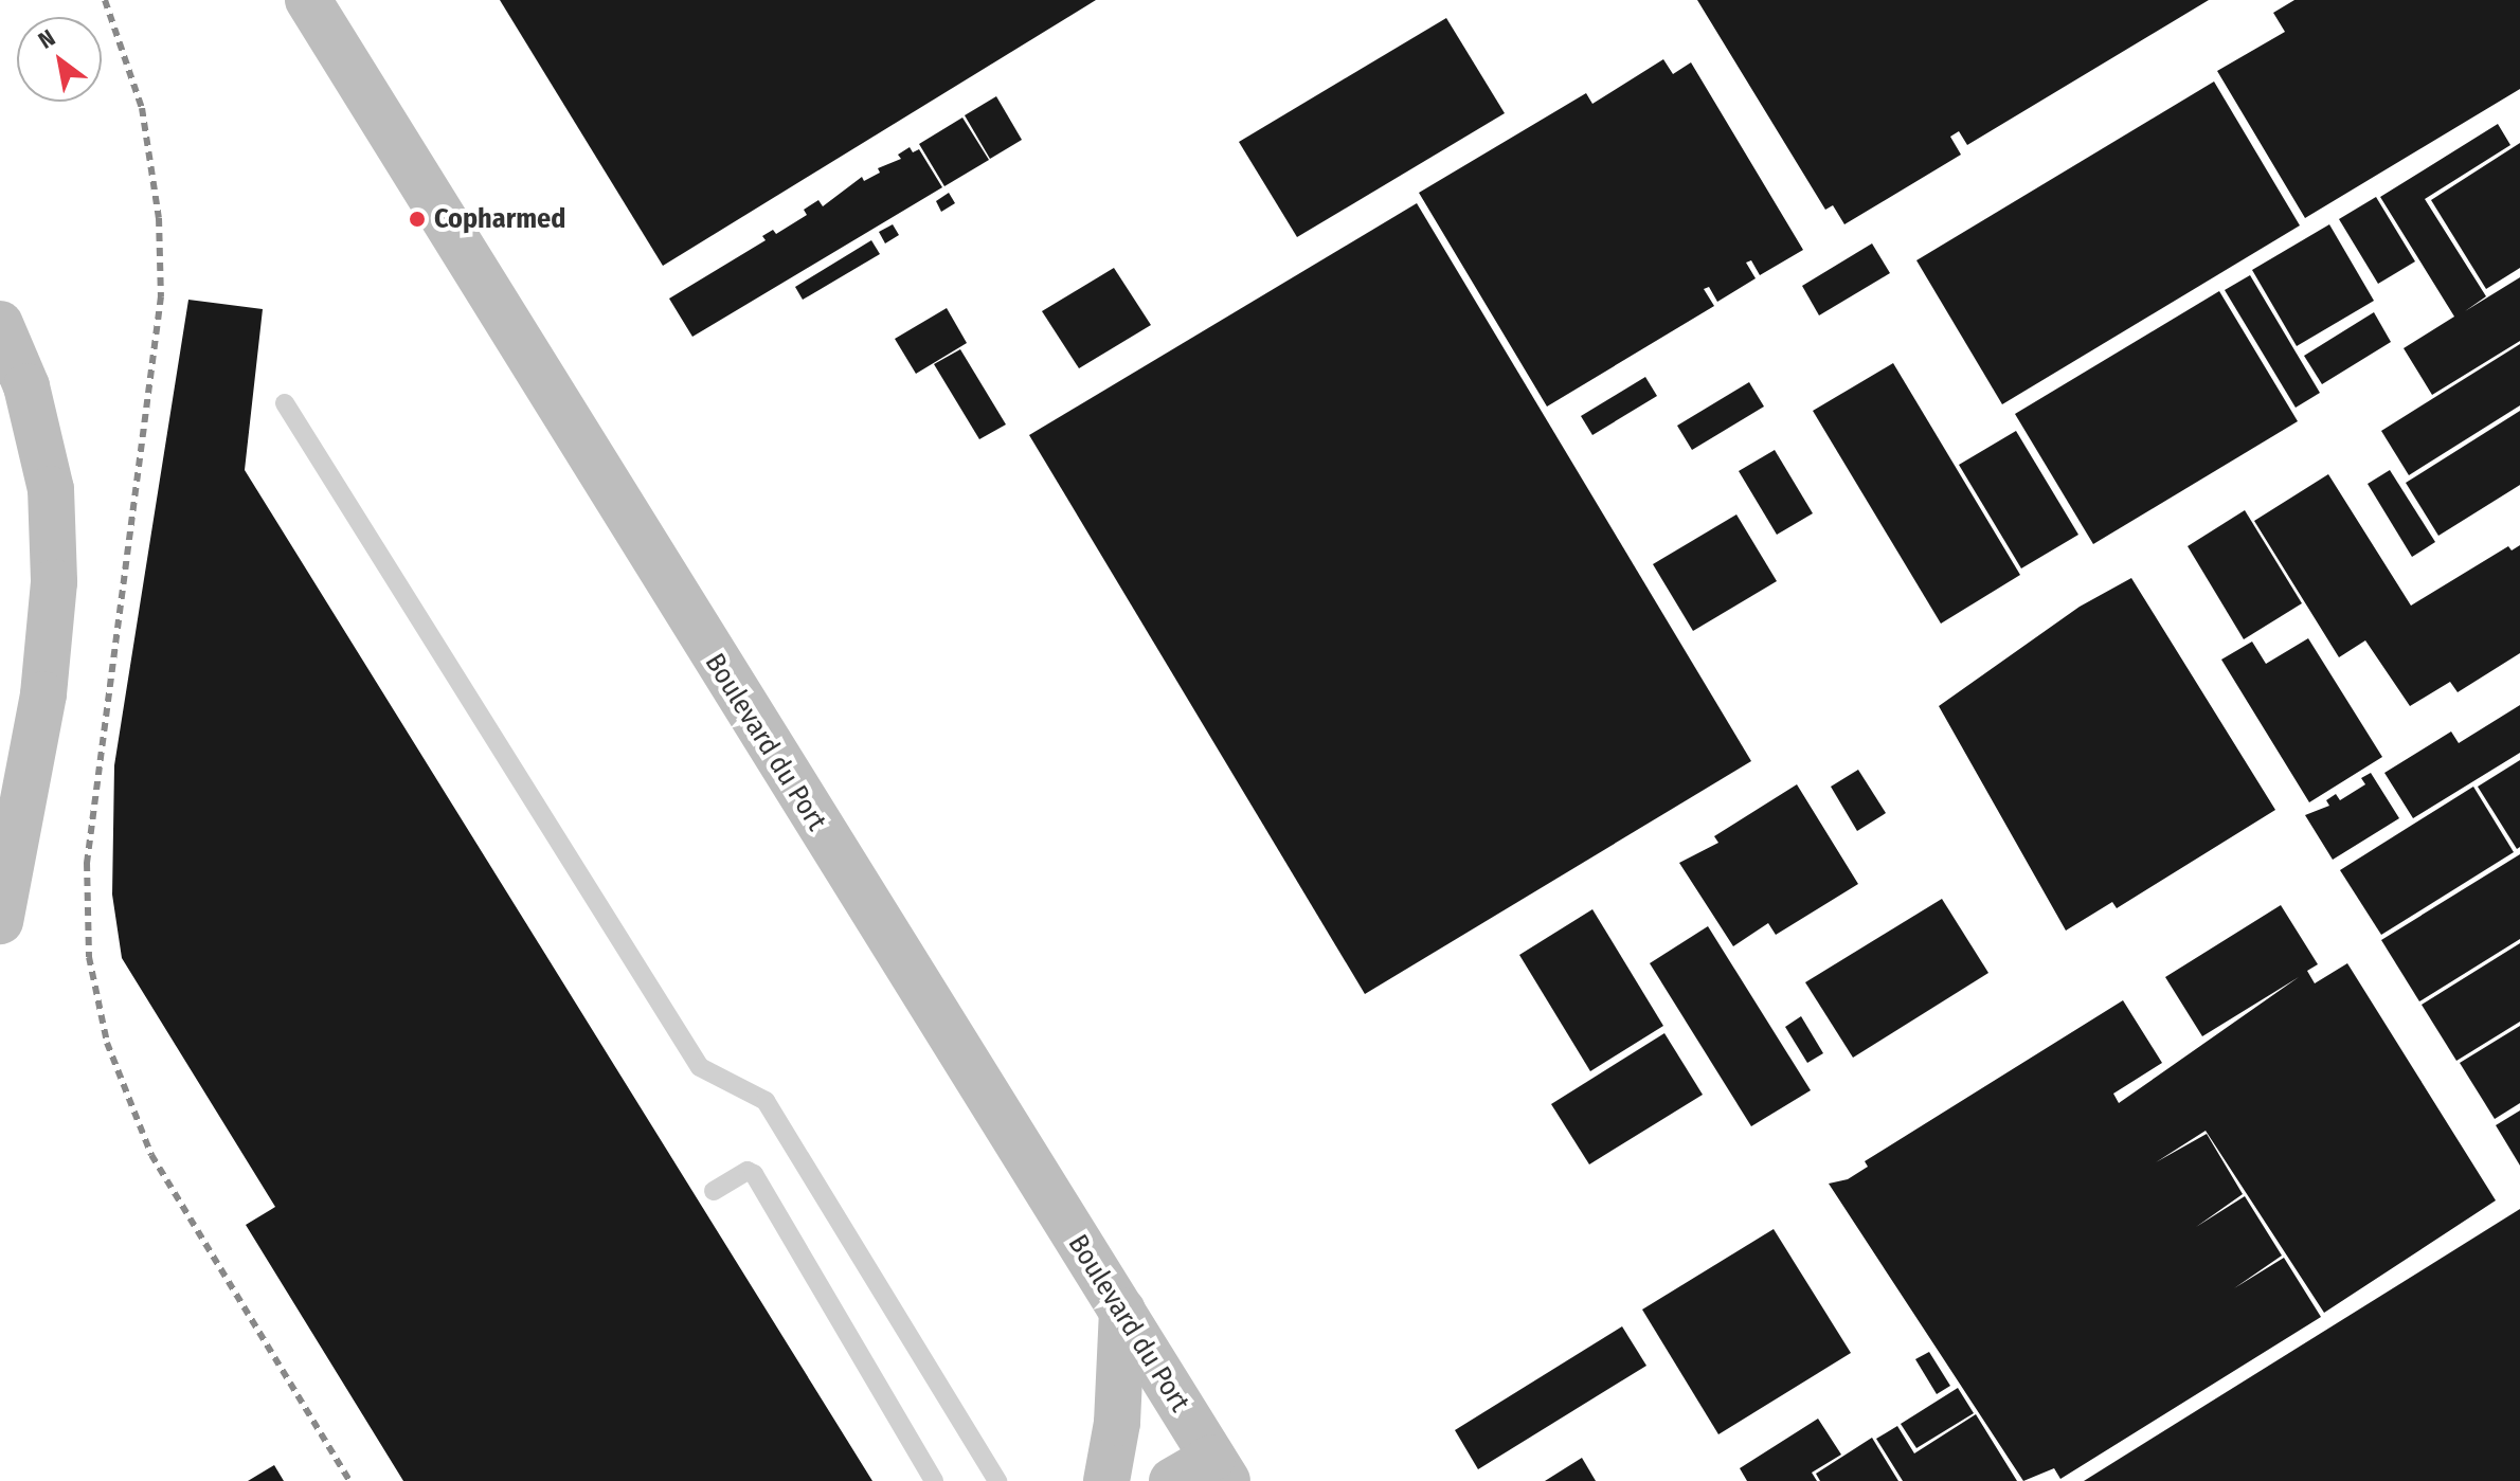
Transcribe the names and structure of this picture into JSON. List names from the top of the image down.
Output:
{
  "streets": {
    "main road": ["Boulevard du Port"]
  },
  "places": ["Copharmed"],
  "north": "top left"
}
